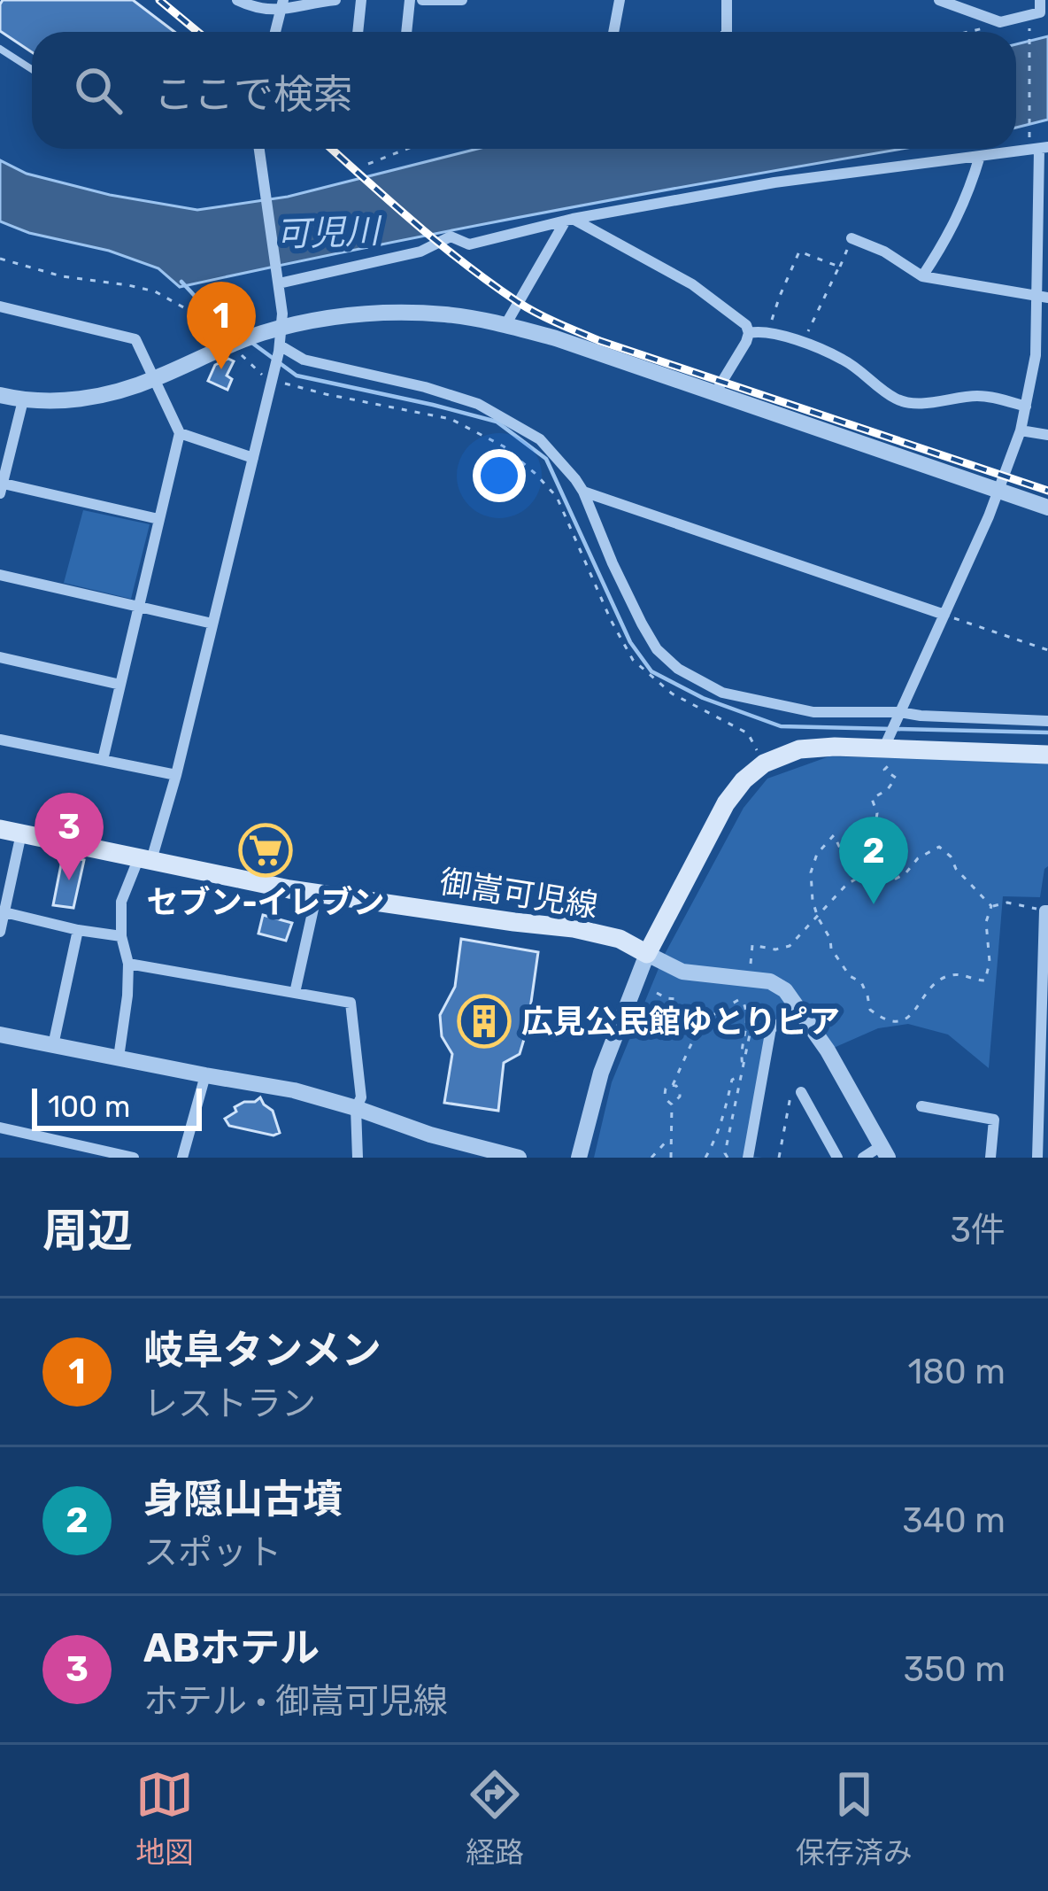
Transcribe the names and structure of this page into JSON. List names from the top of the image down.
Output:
{
  "streets": {
    "main road": ["御嵩可児線"]
  },
  "water": ["可児川"],
  "places": {
    "supermarket": ["セブン-イレブン"],
    "building": ["広見公民館ゆとりピア"]
  },
  "scale_bar": "100 m",
  "page": {
    "search": "ここで検索",
    "pins": ["1", "3", "2"],
    "scale": "100 m",
    "heading": ["周辺", "3件"],
    "list": [
      {
        "mark": "1",
        "name": "岐阜タンメン",
        "note": "レストラン",
        "value": "180 m"
      },
      {
        "mark": "2",
        "name": "身隠山古墳",
        "note": "スポット",
        "value": "340 m"
      },
      {
        "mark": "3",
        "name": "ABホテル",
        "note": "ホテル · 御嵩可児線",
        "value": "350 m"
      }
    ],
    "nav": ["地図", "経路", "保存済み"]
  }
}
